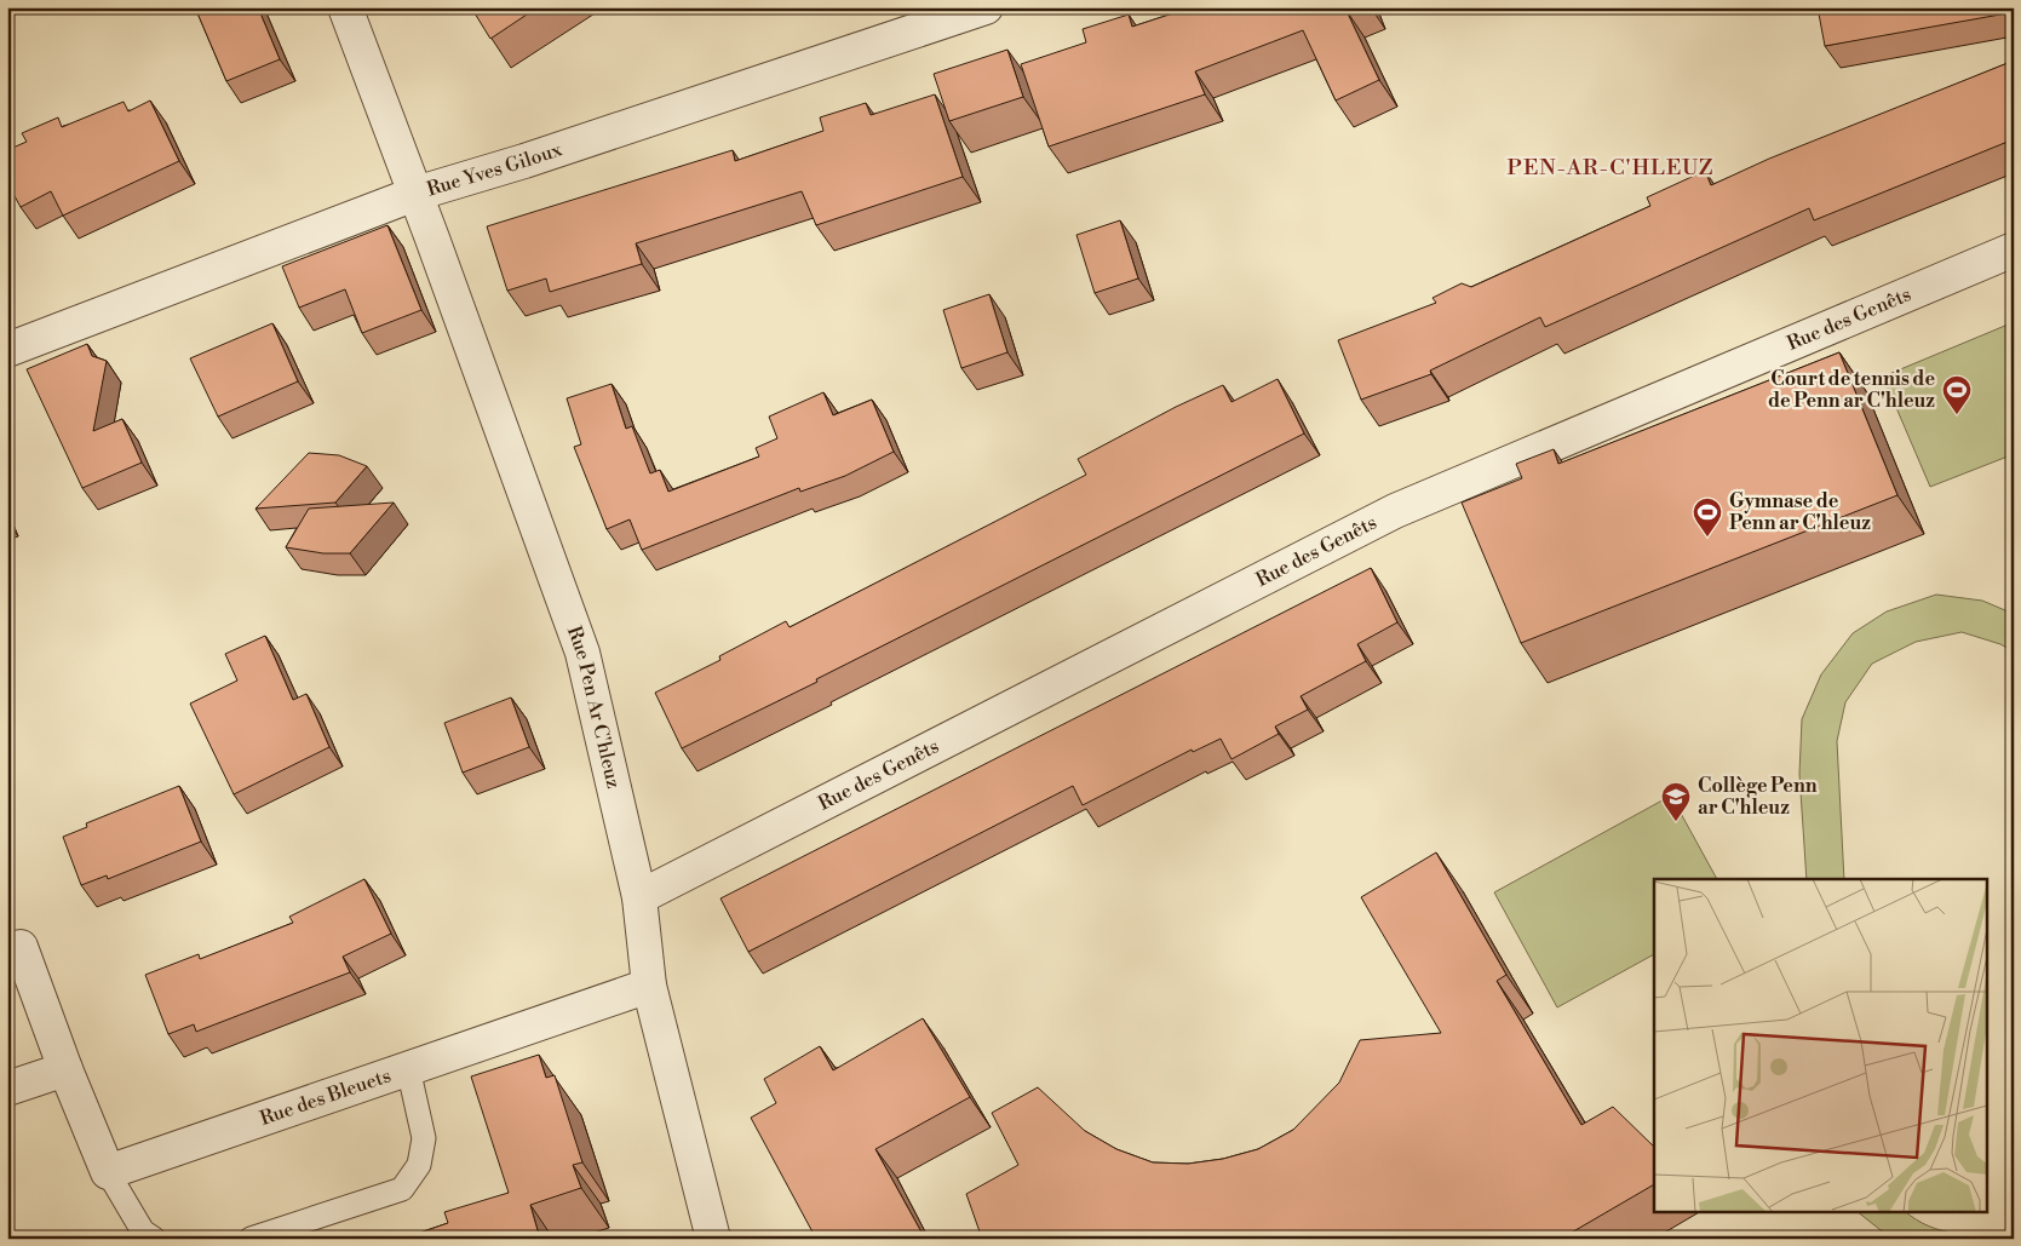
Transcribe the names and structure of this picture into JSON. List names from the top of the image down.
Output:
{
  "streets": {
    "street": [
      "Rue Yves Giloux",
      "Rue des Genêts",
      "Rue Pen Ar C'hleuz",
      "Rue des Bleuets"
    ]
  },
  "crossings": [
    ["Rue Yves Giloux", "Rue Pen Ar C'hleuz"],
    ["Rue des Genêts", "Rue Pen Ar C'hleuz"],
    ["Rue Pen Ar C'hleuz", "Rue des Bleuets"]
  ],
  "districts": ["PEN-AR-C'HLEUZ"],
  "places": {
    "sports": ["Court de tennis de de Penn ar C'hleuz", "Gymnase de Penn ar C'hleuz"],
    "school or university": ["Collège Penn ar C'hleuz"]
  }
}
